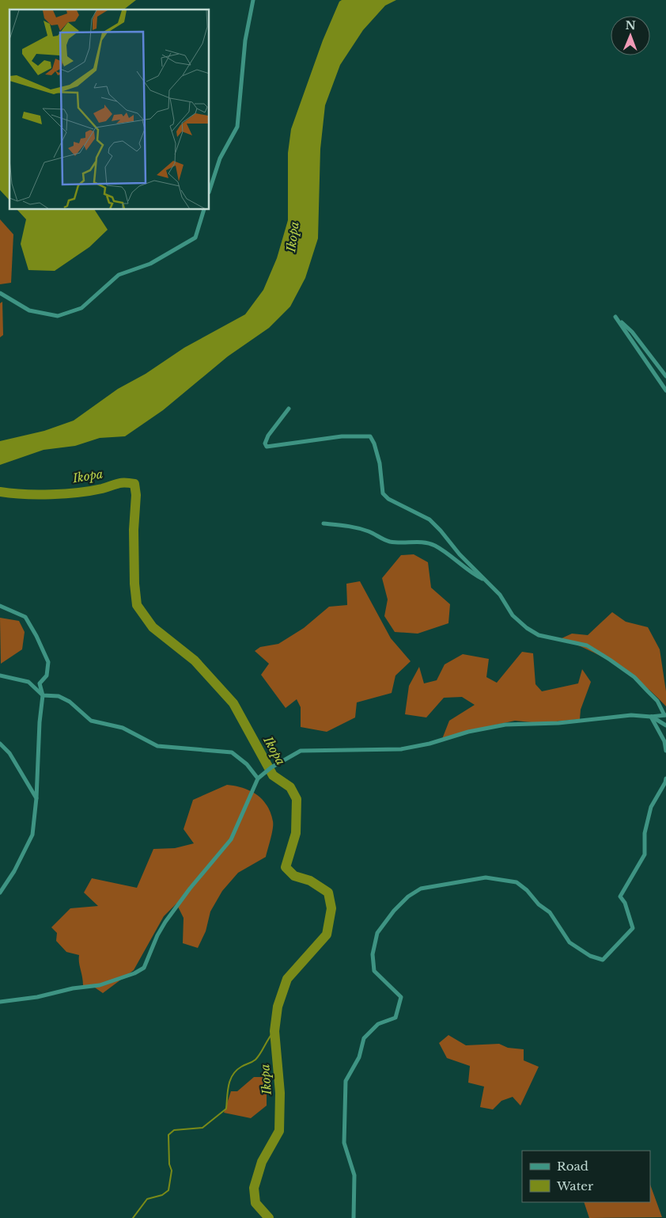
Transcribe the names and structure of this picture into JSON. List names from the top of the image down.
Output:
{
  "water": ["Ikopa"],
  "legend": ["Road", "Water"],
  "north": "top"
}
